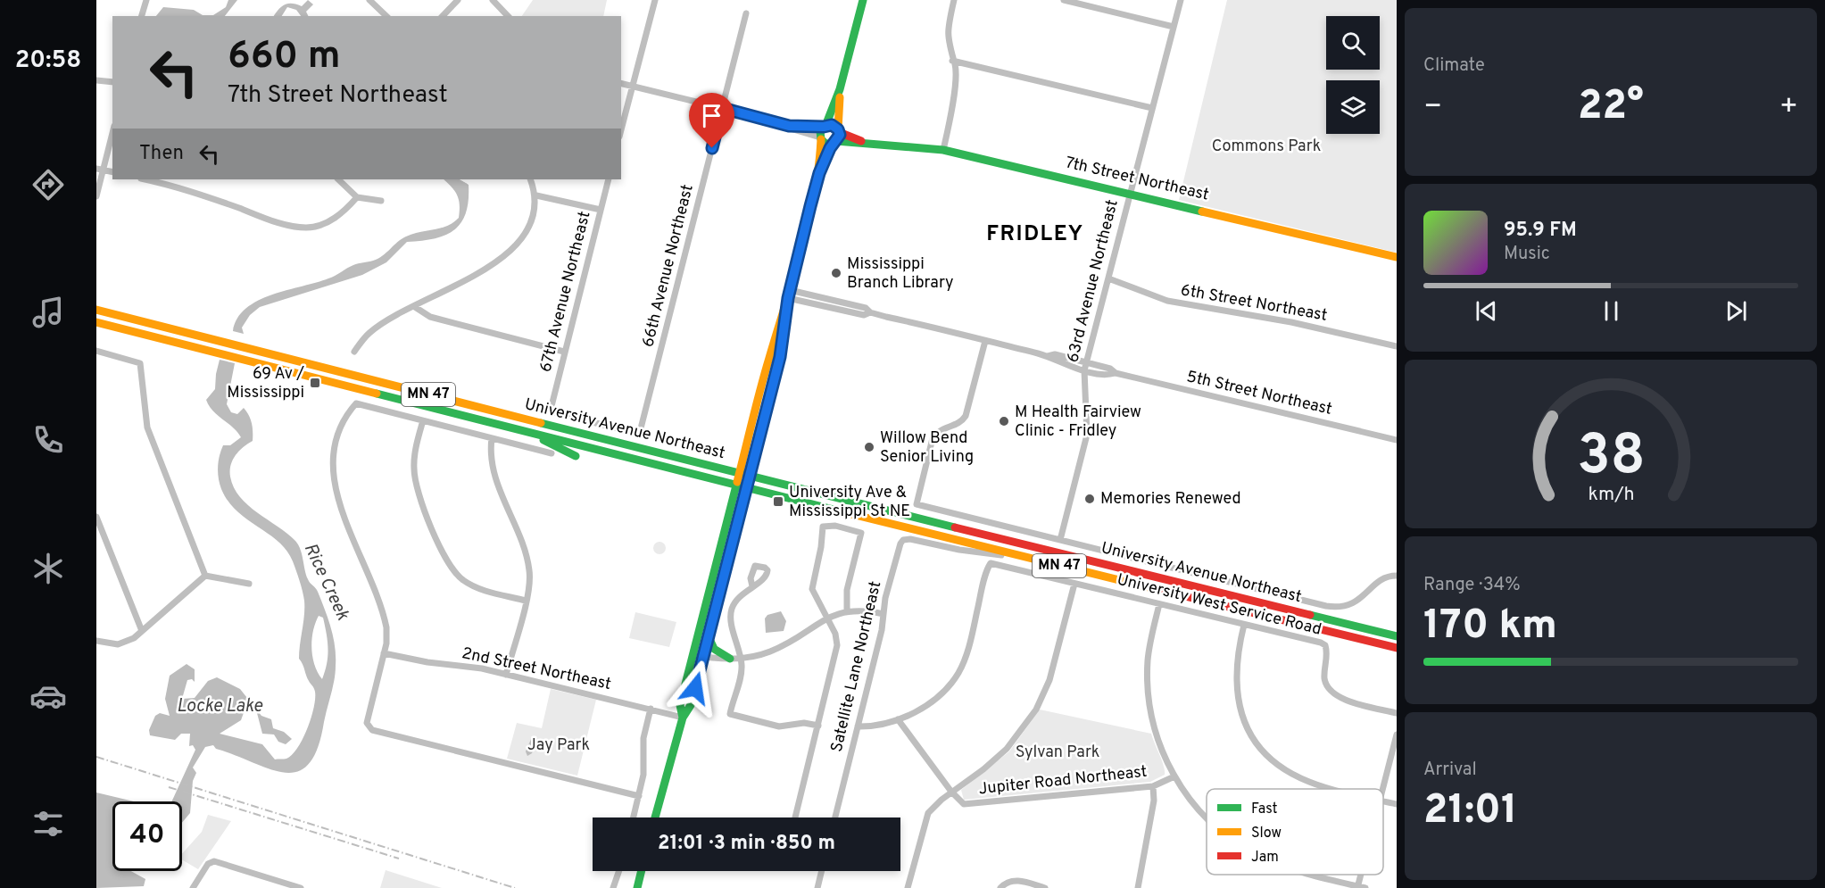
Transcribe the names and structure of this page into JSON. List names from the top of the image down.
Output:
{
  "streets": {
    "main road": ["7th Street Northeast", "MN 47", "University Avenue Northeast"],
    "street": [
      "66th Avenue Northeast",
      "63rd Avenue Northeast",
      "67th Avenue Northeast",
      "6th Street Northeast",
      "5th Street Northeast",
      "University West Service Road",
      "Satellite Lane Northeast",
      "2nd Street Northeast",
      "Jupiter Road Northeast"
    ]
  },
  "crossings": [
    ["7th Street Northeast", "63rd Avenue Northeast"],
    ["66th Avenue Northeast", "67th Avenue Northeast"],
    ["63rd Avenue Northeast", "6th Street Northeast"],
    ["63rd Avenue Northeast", "5th Street Northeast"],
    ["University Avenue Northeast", "Satellite Lane Northeast"],
    ["University West Service Road", "Jupiter Road Northeast"]
  ],
  "districts": ["FRIDLEY"],
  "water": ["Rice Creek", "Locke Lake"],
  "parks": ["Commons Park", "Jay Park", "Sylvan Park"],
  "places": {
    "other": [
      "Mississippi Branch Library",
      "M Health Fairview Clinic - Fridley",
      "Willow Bend Senior Living",
      "Memories Renewed"
    ],
    "transit": ["69 Av / Mississippi", "University Ave & Mississippi St NE"]
  },
  "legend": ["Fast", "Slow", "Jam"],
  "page": {
    "tabs": "20:58",
    "tile": [
      "Climate",
      ["Range · 34%", "170 km"],
      ["Arrival", "21:01"]
    ],
    "turn": ["660 m", "7th Street Northeast"],
    "heat": ["−", "22°", "+"],
    "then": "Then",
    "song": ["95.9 FM", "Music"],
    "limit": "40",
    "trip": "21:01 · 3 min · 850 m",
    "gauge": ["38", "km/h"]
  }
}
